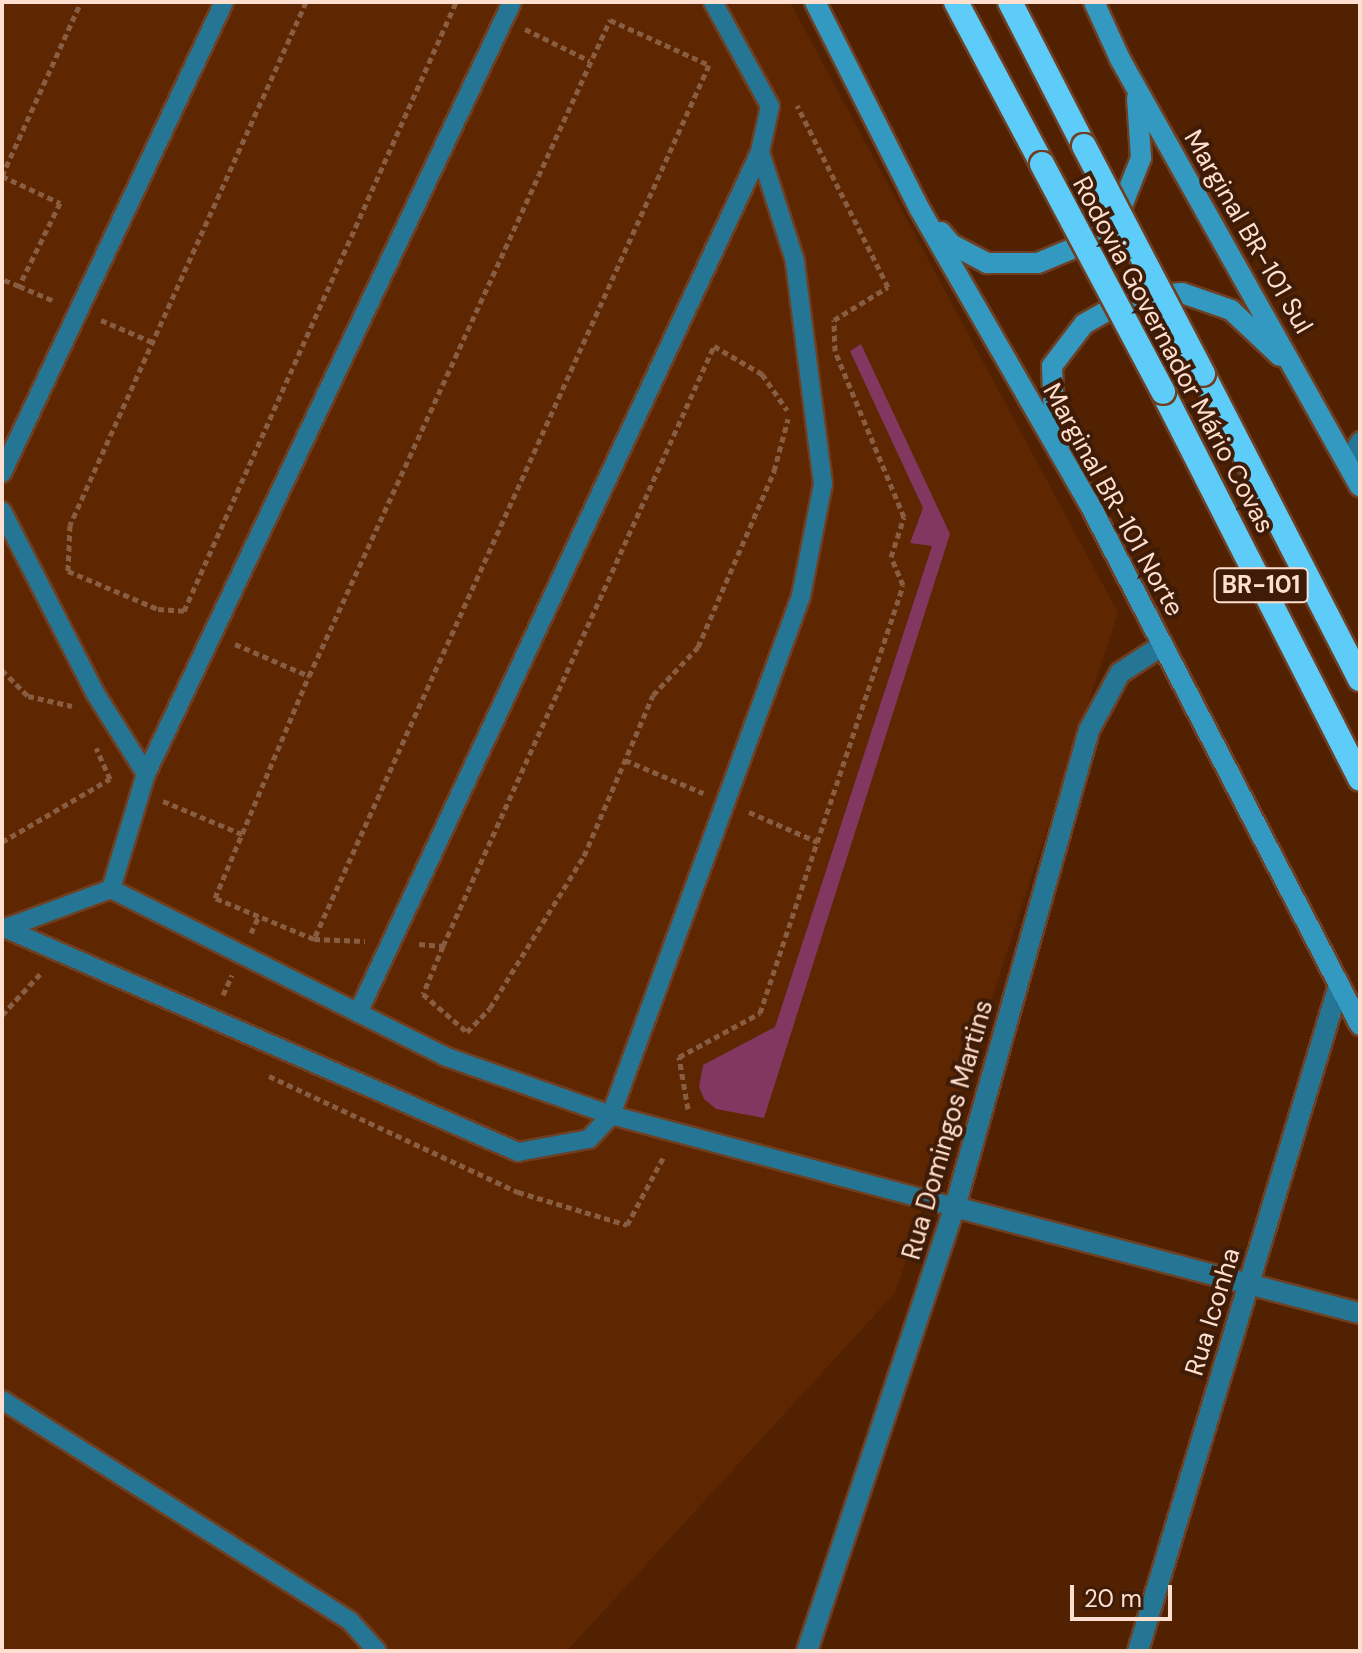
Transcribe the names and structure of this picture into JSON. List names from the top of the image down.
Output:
{
  "streets": {
    "highway": ["Rodovia Governador Mário Covas", "BR-101"],
    "main road": ["Marginal BR-101 Sul", "Marginal BR-101 Norte"],
    "street": ["Rua Domingos Martins", "Rua Iconha"]
  },
  "crossings": [
    ["Marginal BR-101 Norte", "Rua Domingos Martins"],
    ["Marginal BR-101 Norte", "Rua Iconha"]
  ],
  "scale_bar": "20 m"
}
